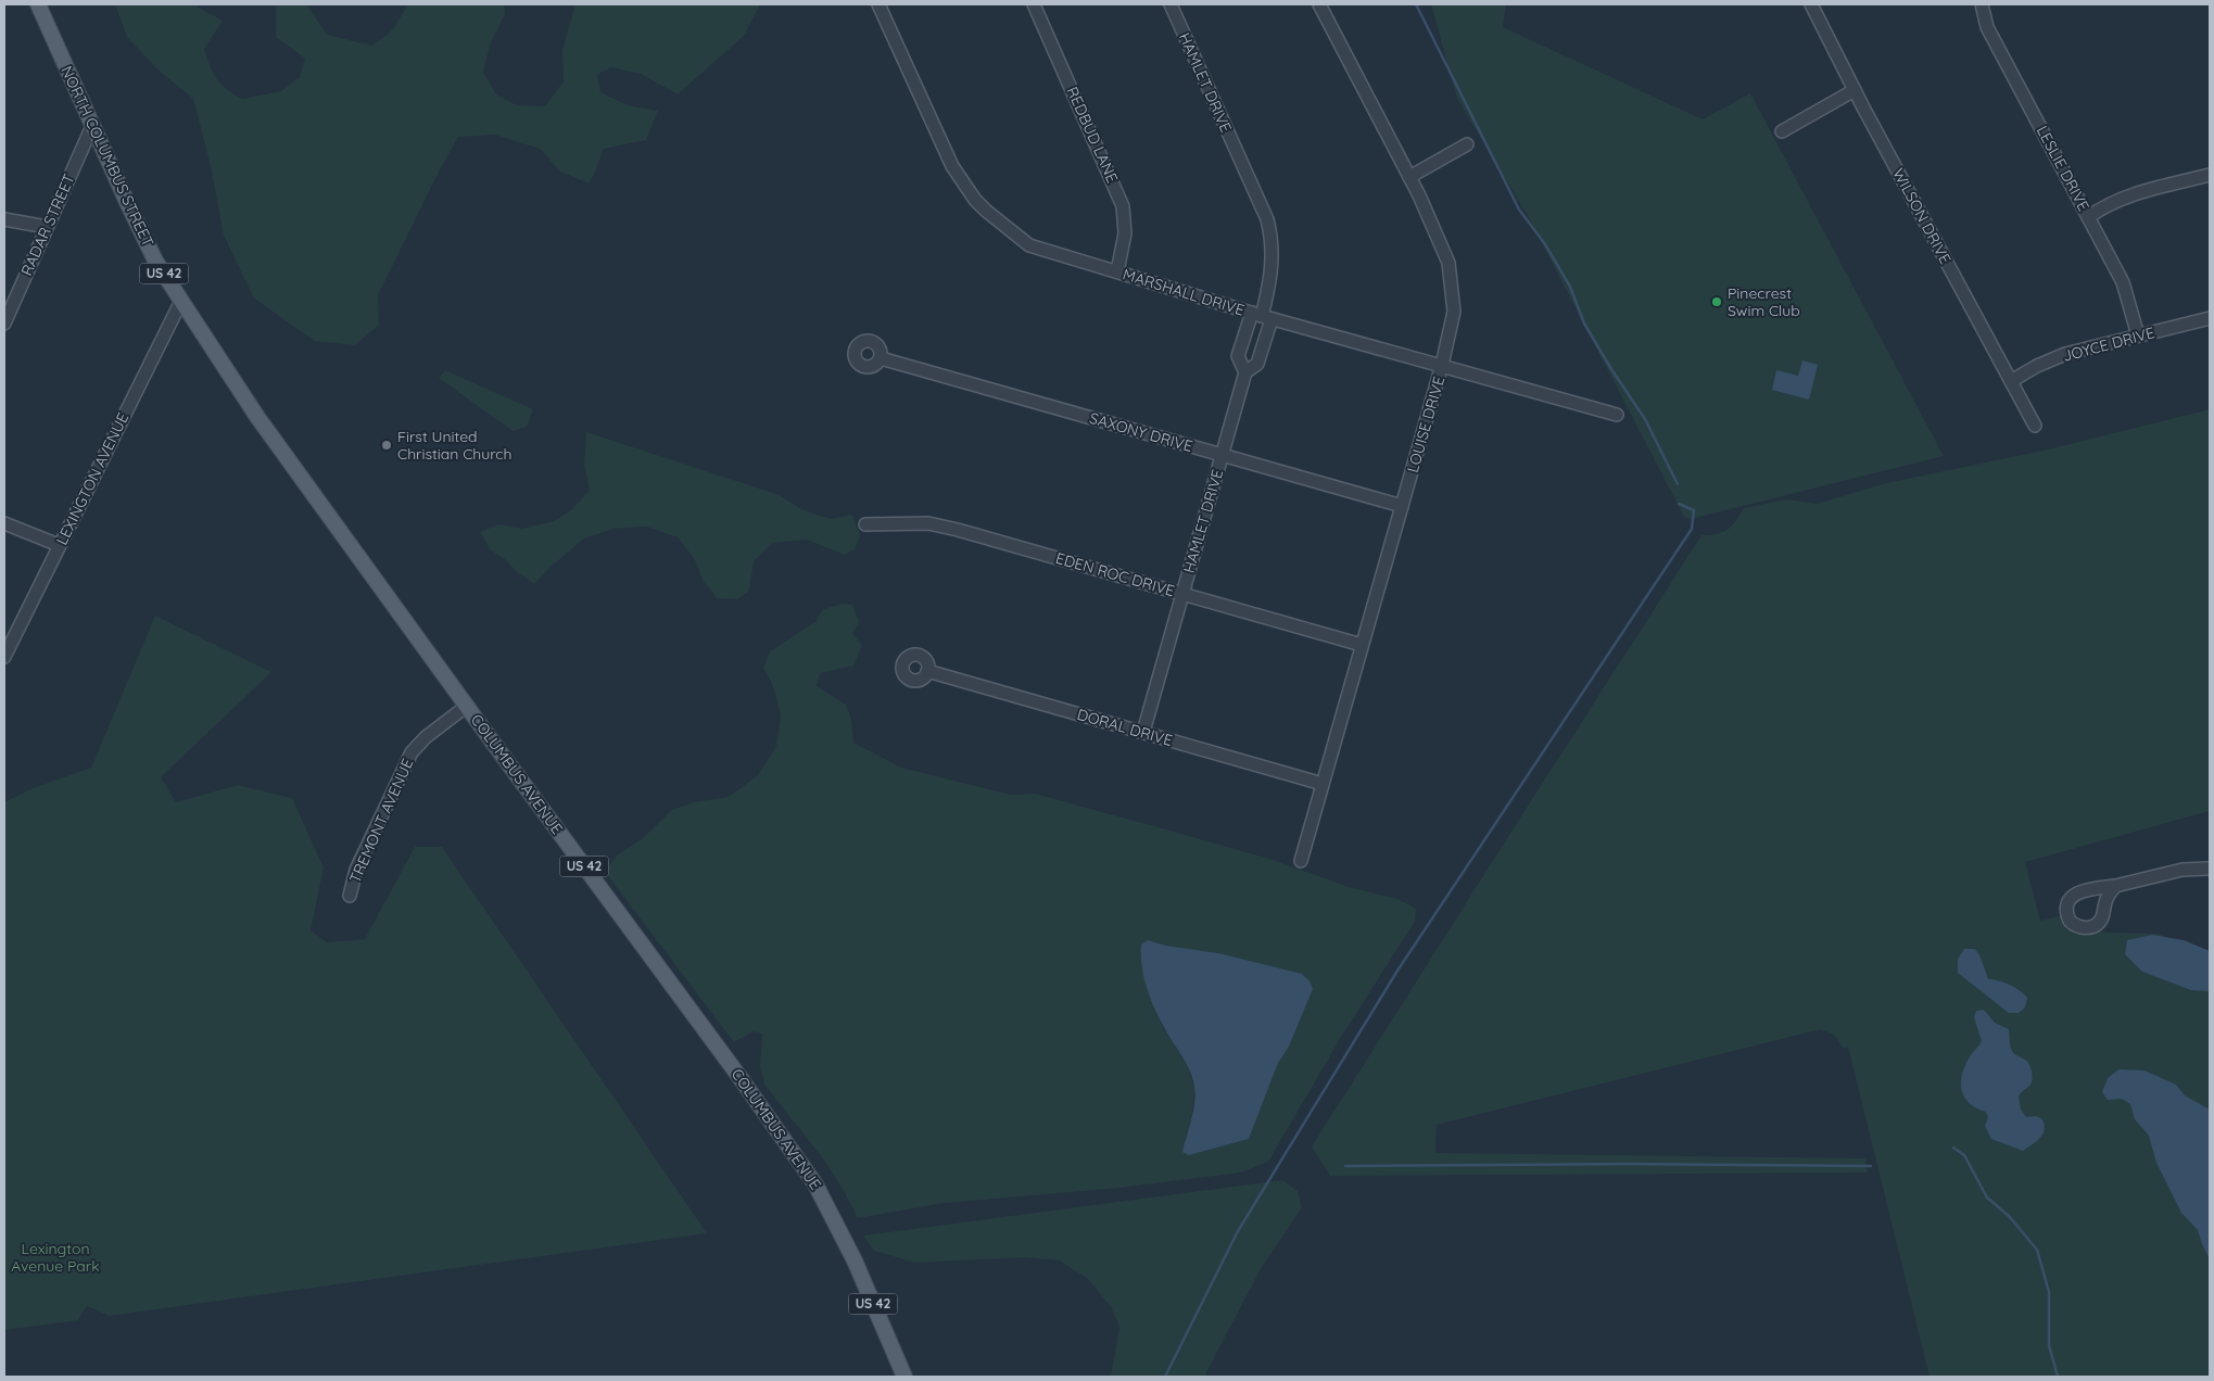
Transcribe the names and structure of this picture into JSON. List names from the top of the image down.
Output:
{
  "streets": {
    "main road": ["NORTH COLUMBUS STREET", "US 42", "COLUMBUS AVENUE"],
    "street": [
      "HAMLET DRIVE",
      "REDBUD LANE",
      "LESLIE DRIVE",
      "WILSON DRIVE",
      "RADAR STREET",
      "MARSHALL DRIVE",
      "JOYCE DRIVE",
      "LOUISE DRIVE",
      "SAXONY DRIVE",
      "LEXINGTON AVENUE",
      "EDEN ROC DRIVE",
      "DORAL DRIVE",
      "TREMONT AVENUE"
    ]
  },
  "crossings": [
    ["HAMLET DRIVE", "MARSHALL DRIVE"],
    ["HAMLET DRIVE", "SAXONY DRIVE"],
    ["HAMLET DRIVE", "EDEN ROC DRIVE"],
    ["HAMLET DRIVE", "DORAL DRIVE"],
    ["REDBUD LANE", "MARSHALL DRIVE"],
    ["NORTH COLUMBUS STREET", "RADAR STREET"],
    ["NORTH COLUMBUS STREET", "LEXINGTON AVENUE"],
    ["NORTH COLUMBUS STREET", "COLUMBUS AVENUE"],
    ["LESLIE DRIVE", "JOYCE DRIVE"],
    ["WILSON DRIVE", "JOYCE DRIVE"],
    ["MARSHALL DRIVE", "LOUISE DRIVE"],
    ["LOUISE DRIVE", "SAXONY DRIVE"],
    ["LOUISE DRIVE", "EDEN ROC DRIVE"],
    ["LOUISE DRIVE", "DORAL DRIVE"],
    ["COLUMBUS AVENUE", "TREMONT AVENUE"]
  ],
  "parks": ["Lexington Avenue Park"],
  "places": ["Pinecrest Swim Club", "First United Christian Church"]
}
